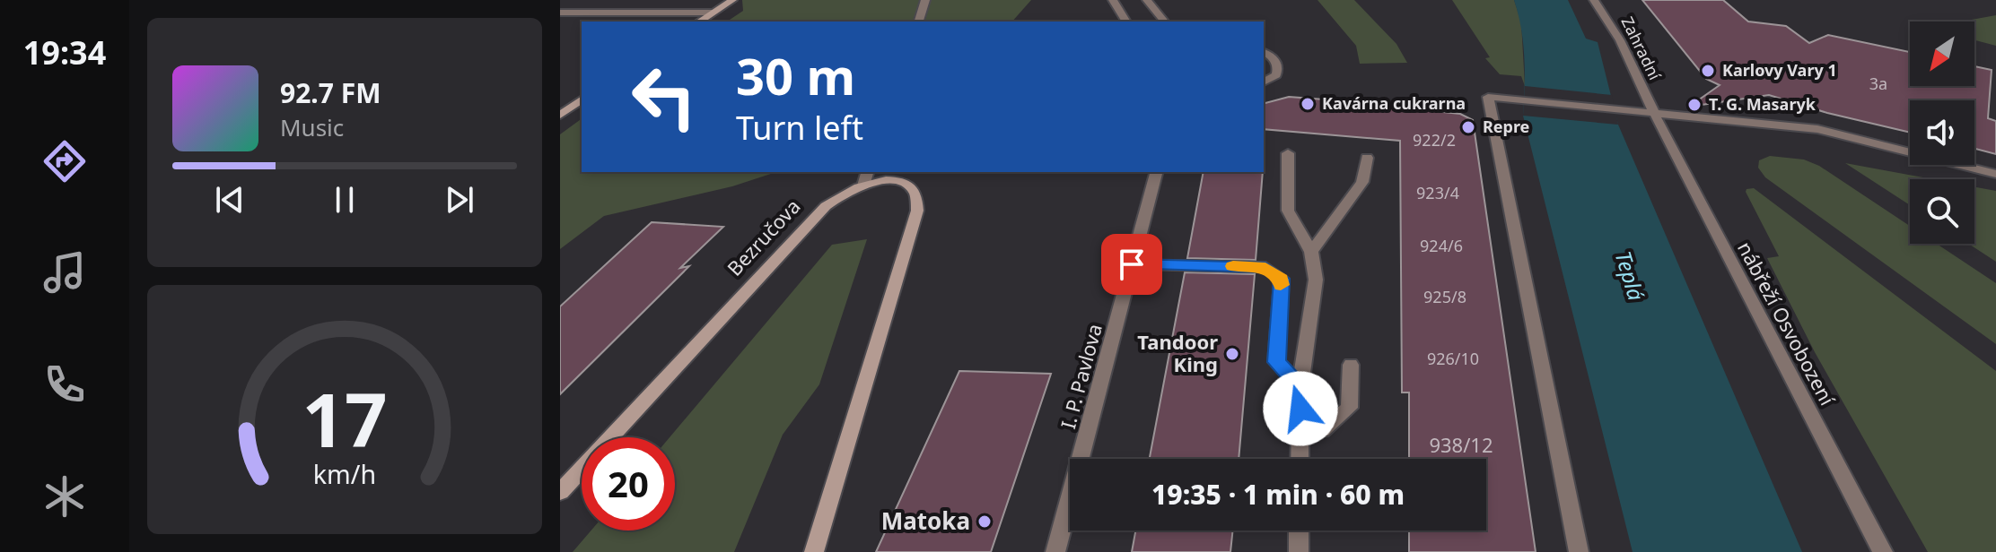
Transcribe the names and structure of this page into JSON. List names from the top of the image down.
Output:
{
  "streets": {
    "street": [
      "Zahradní",
      "Bezručova",
      "nábřeží Osvobození",
      "I. P. Pavlova"
    ]
  },
  "crossings": [
    ["Zahradní", "nábřeží Osvobození"]
  ],
  "water": ["Teplá"],
  "places": [
    "Karlovy Vary 1",
    "Kavárna cukrarna",
    "T. G. Masaryk",
    "Repre",
    "Tandoor King",
    "Matoka"
  ],
  "house_numbers": [
    "3a",
    "922/2",
    "923/4",
    "924/6",
    "925/8",
    "926/10",
    "938/12"
  ],
  "north": "bottom left",
  "page": {
    "tabs": "19:34",
    "turn": ["30 m", "Turn left"],
    "song": ["92.7 FM", "Music"],
    "limit": "20",
    "trip": "19:35 · 1 min · 60 m",
    "gauge": ["17", "km/h"]
  }
}
